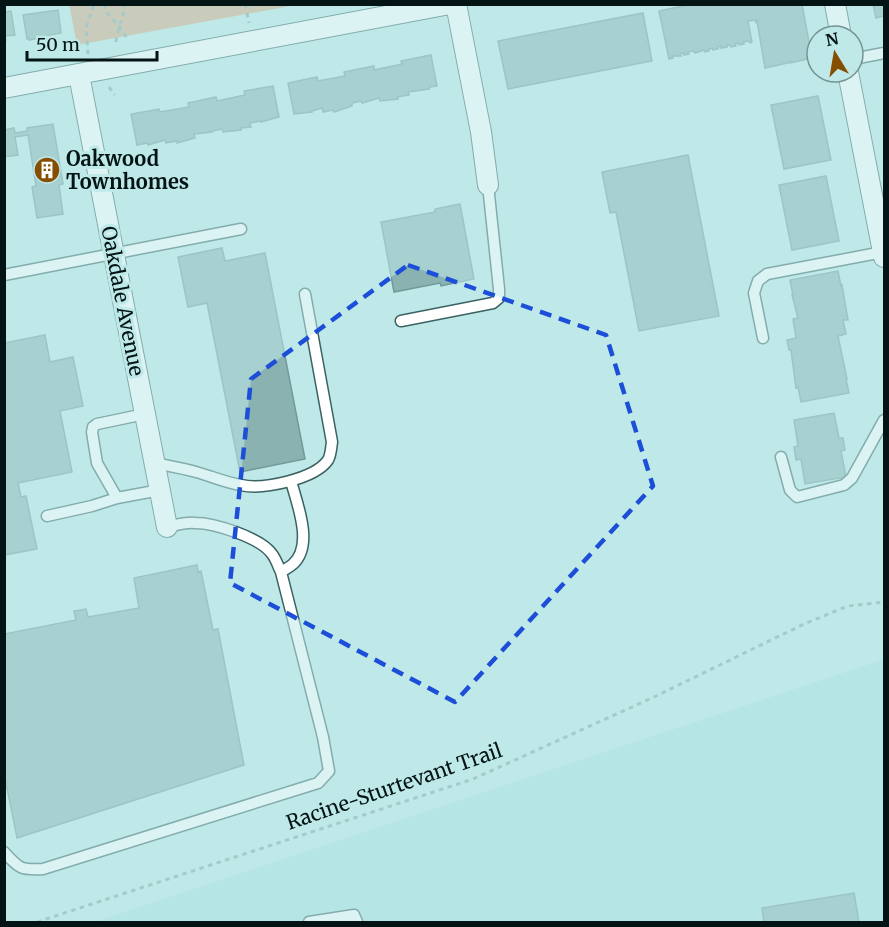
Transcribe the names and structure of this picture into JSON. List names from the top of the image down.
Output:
{
  "streets": {
    "street": ["Oakdale Avenue"],
    "path": ["Racine-Sturtevant Trail"]
  },
  "places": {
    "building": ["Oakwood Townhomes"]
  },
  "scale_bar": "50 m",
  "north": "top"
}
